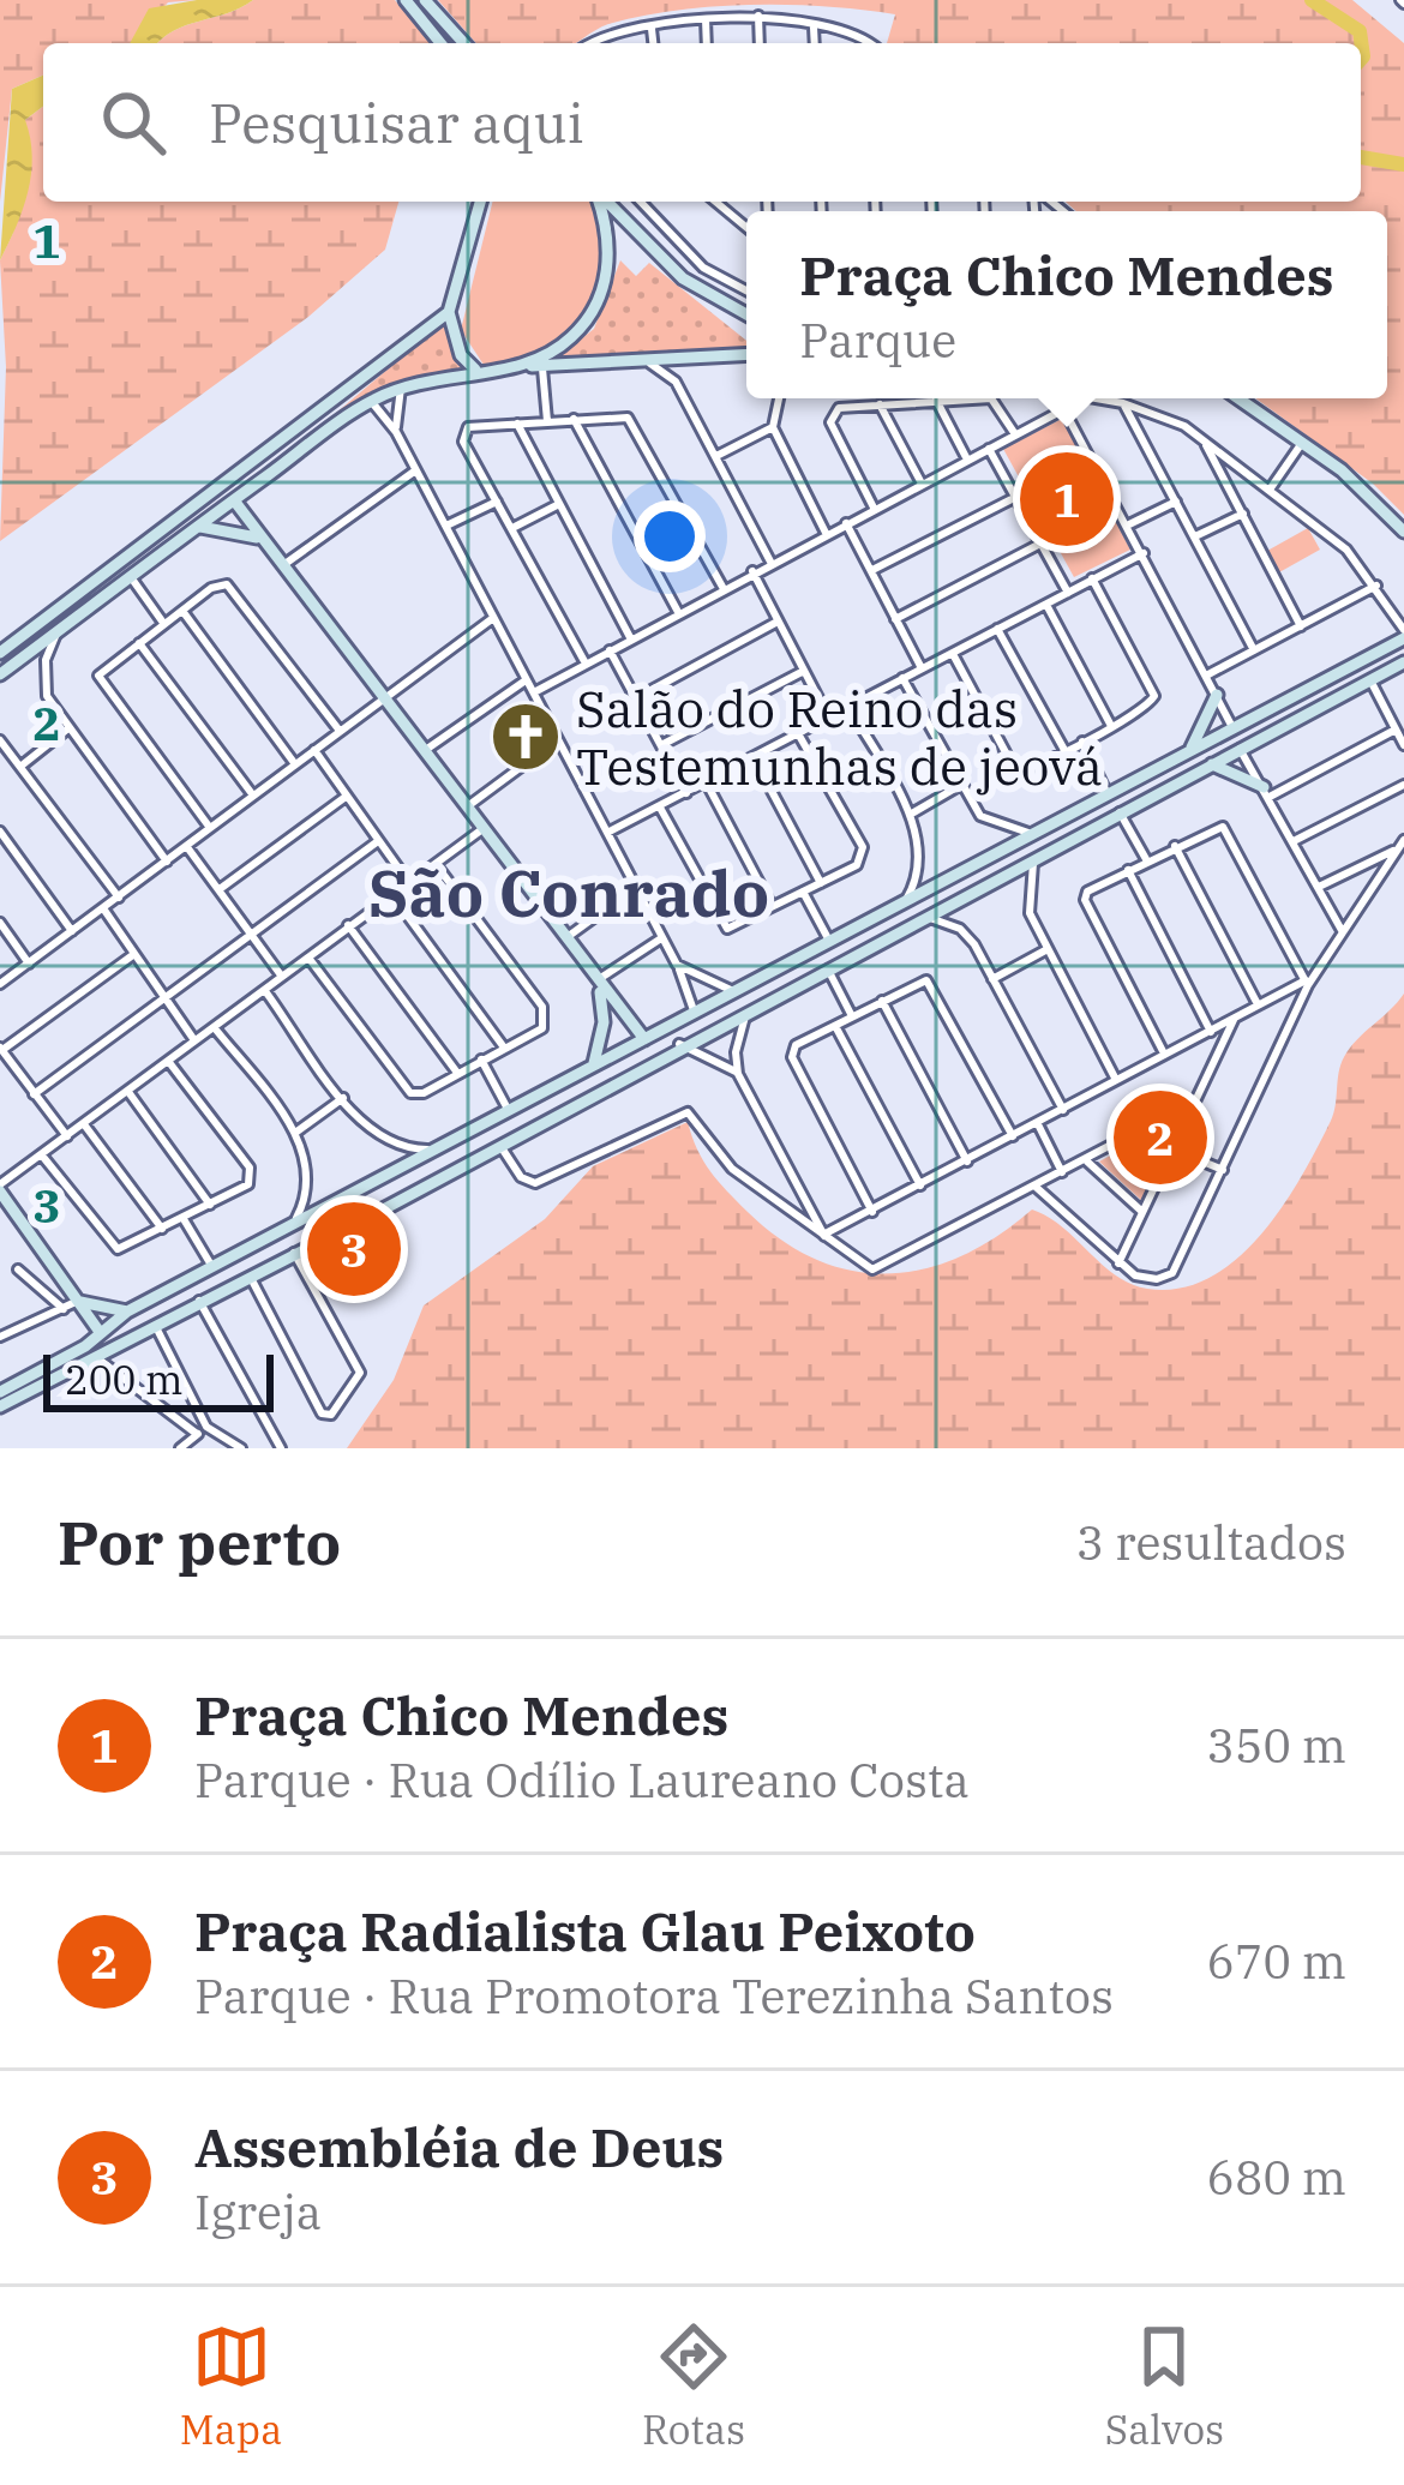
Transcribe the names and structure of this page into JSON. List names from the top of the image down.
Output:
{
  "districts": ["São Conrado"],
  "places": {
    "church": ["Salão do Reino das Testemunhas de jeová"]
  },
  "scale_bar": "200 m",
  "page": {
    "search": "Pesquisar aqui",
    "popup": ["Praça Chico Mendes", "Parque"],
    "pins": ["1", "2", "3"],
    "scale": "200 m",
    "heading": ["Por perto", "3 resultados"],
    "list": [
      {
        "mark": "1",
        "name": "Praça Chico Mendes",
        "note": "Parque · Rua Odílio Laureano Costa",
        "value": "350 m"
      },
      {
        "mark": "2",
        "name": "Praça Radialista Glau Peixoto",
        "note": "Parque · Rua Promotora Terezinha Santos",
        "value": "670 m"
      },
      {
        "mark": "3",
        "name": "Assembléia de Deus",
        "note": "Igreja",
        "value": "680 m"
      }
    ],
    "nav": ["Mapa", "Rotas", "Salvos"]
  },
  "grid": {
    "rows": ["1", "2", "3"]
  }
}
